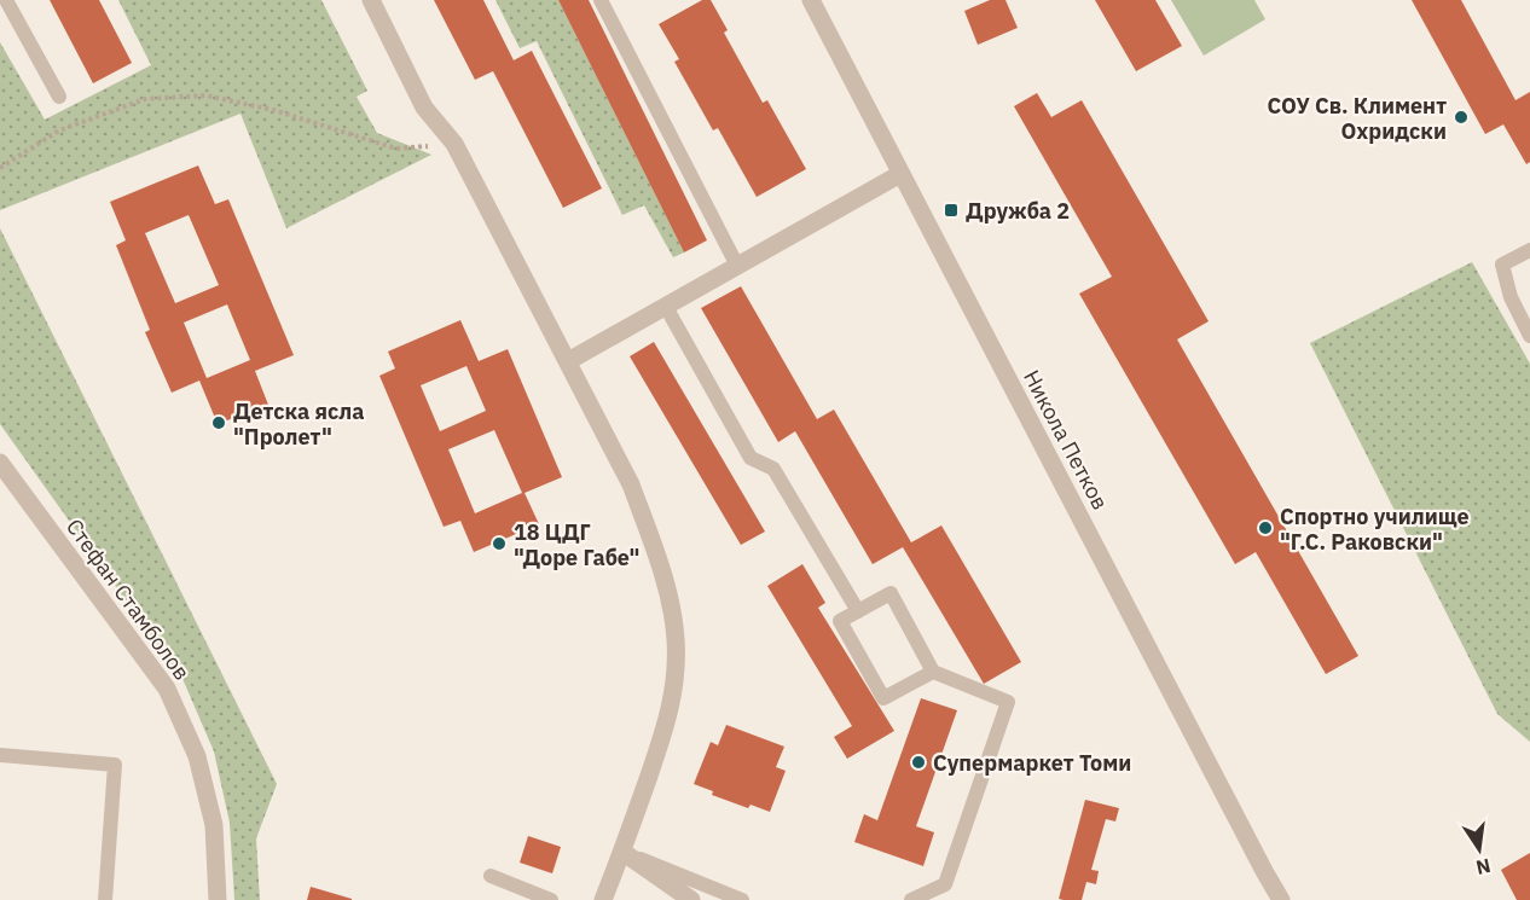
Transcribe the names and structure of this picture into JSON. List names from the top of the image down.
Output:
{
  "streets": {
    "street": ["Никола Петков", "Стефан Стамболов"]
  },
  "places": {
    "other": [
      "СОУ Св. Климент Охридски",
      "Детска ясла \"Пролет\"",
      "Спортно училище \"Г.С. Раковски\"",
      "18 ЦДГ \"Доре Габе\"",
      "Супермаркет Томи"
    ],
    "transit": ["Дружба 2"]
  },
  "north": "bottom"
}
